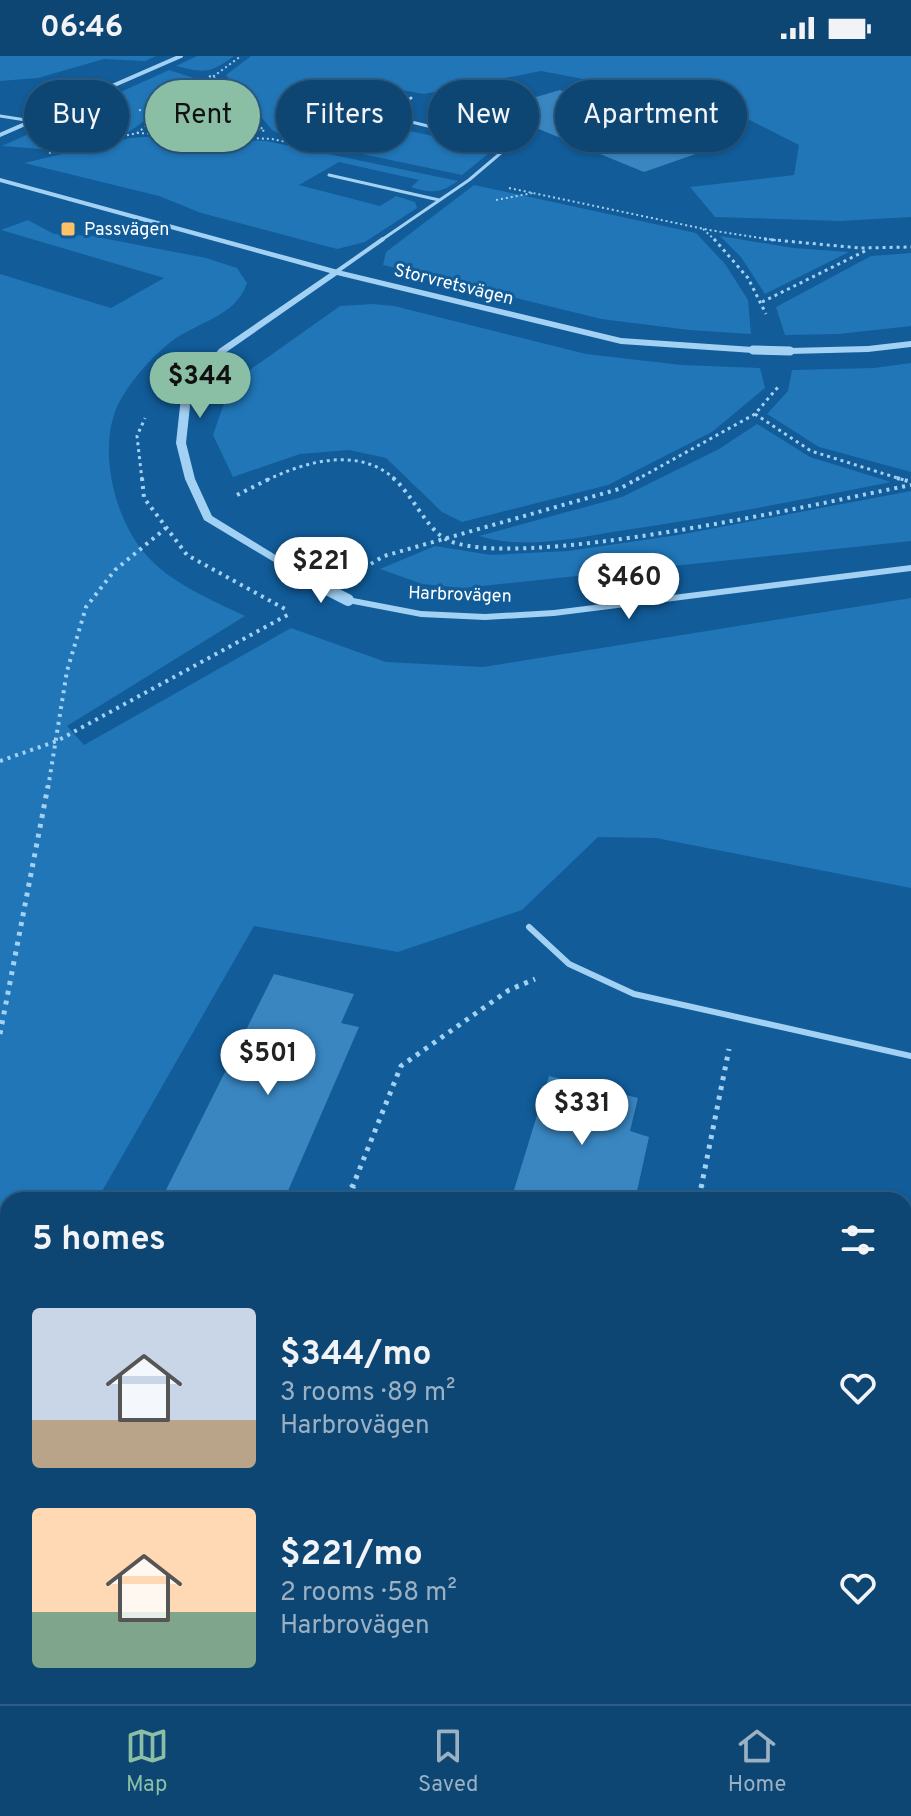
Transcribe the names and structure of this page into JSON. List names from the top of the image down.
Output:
{
  "streets": {
    "street": ["Storvretsvägen", "Harbrovägen"]
  },
  "crossings": [
    ["Storvretsvägen", "Harbrovägen"]
  ],
  "places": {
    "transit": ["Passvägen"]
  },
  "page": {
    "status": "06:46",
    "chip": [
      "Buy",
      "Rent",
      "Filters",
      "New",
      "Apartment"
    ],
    "price": [
      "$344",
      "$221",
      "$460",
      "$501",
      "$331"
    ],
    "heading": "5 homes",
    "list": [
      {
        "name": "$344/mo",
        "note": "3 rooms · 89 m² · Harbrovägen"
      },
      {
        "name": "$221/mo",
        "note": "2 rooms · 58 m² · Harbrovägen"
      }
    ],
    "tabs": ["Map", "Saved", "Home"]
  }
}
